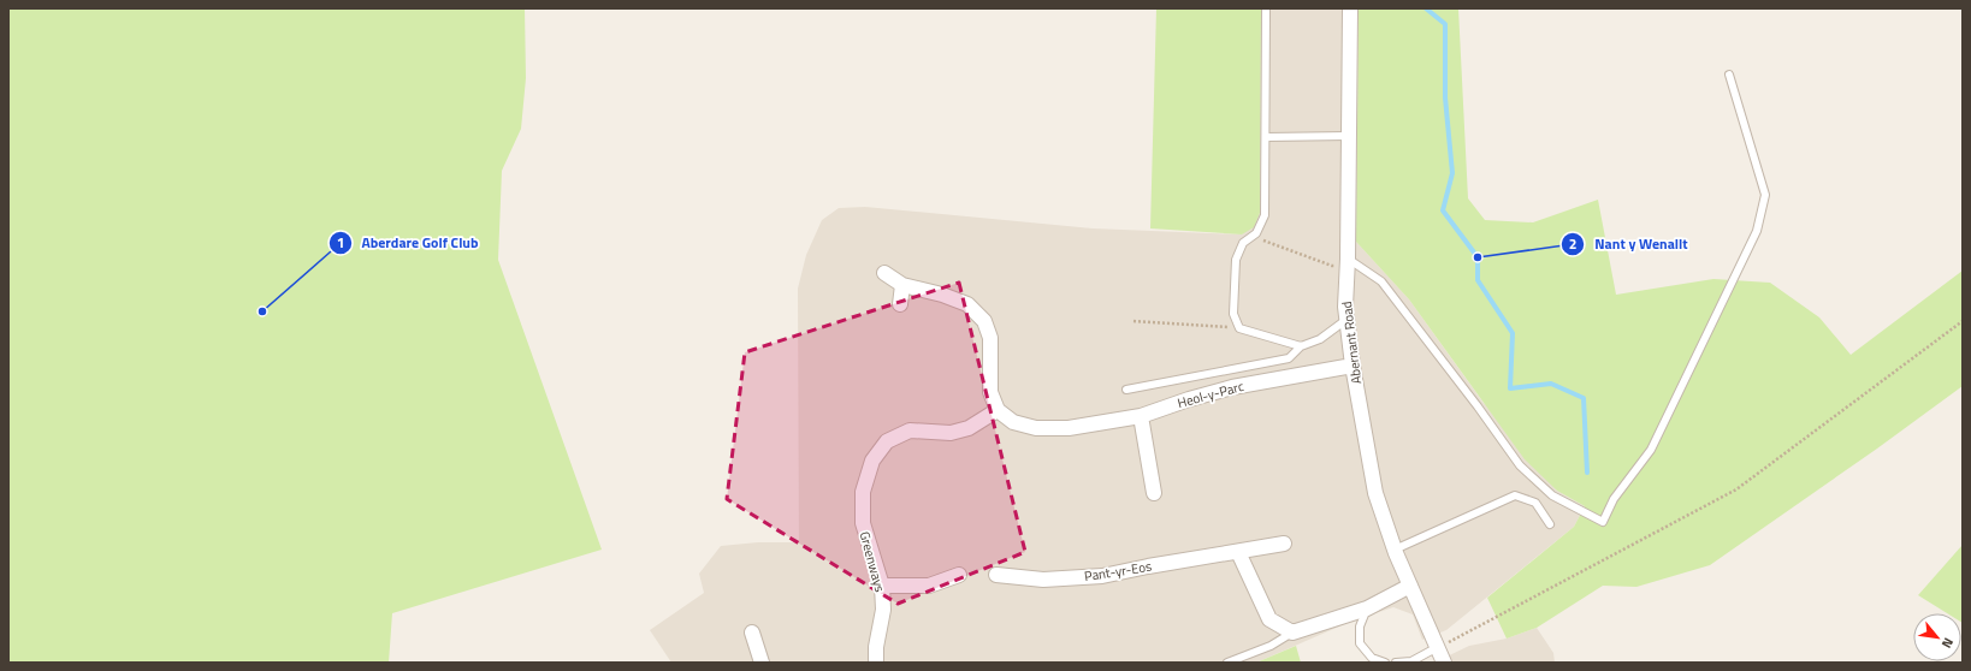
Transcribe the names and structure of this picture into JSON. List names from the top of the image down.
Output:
{
  "streets": {
    "street": [
      "Abernant Road",
      "Heol-y-Parc",
      "Greenways",
      "Pant-yr-Eos"
    ]
  },
  "crossings": [
    ["Abernant Road", "Heol-y-Parc"],
    ["Heol-y-Parc", "Greenways"]
  ],
  "places": ["Nant y Wenallt", "Aberdare Golf Club"],
  "north": "bottom right"
}
